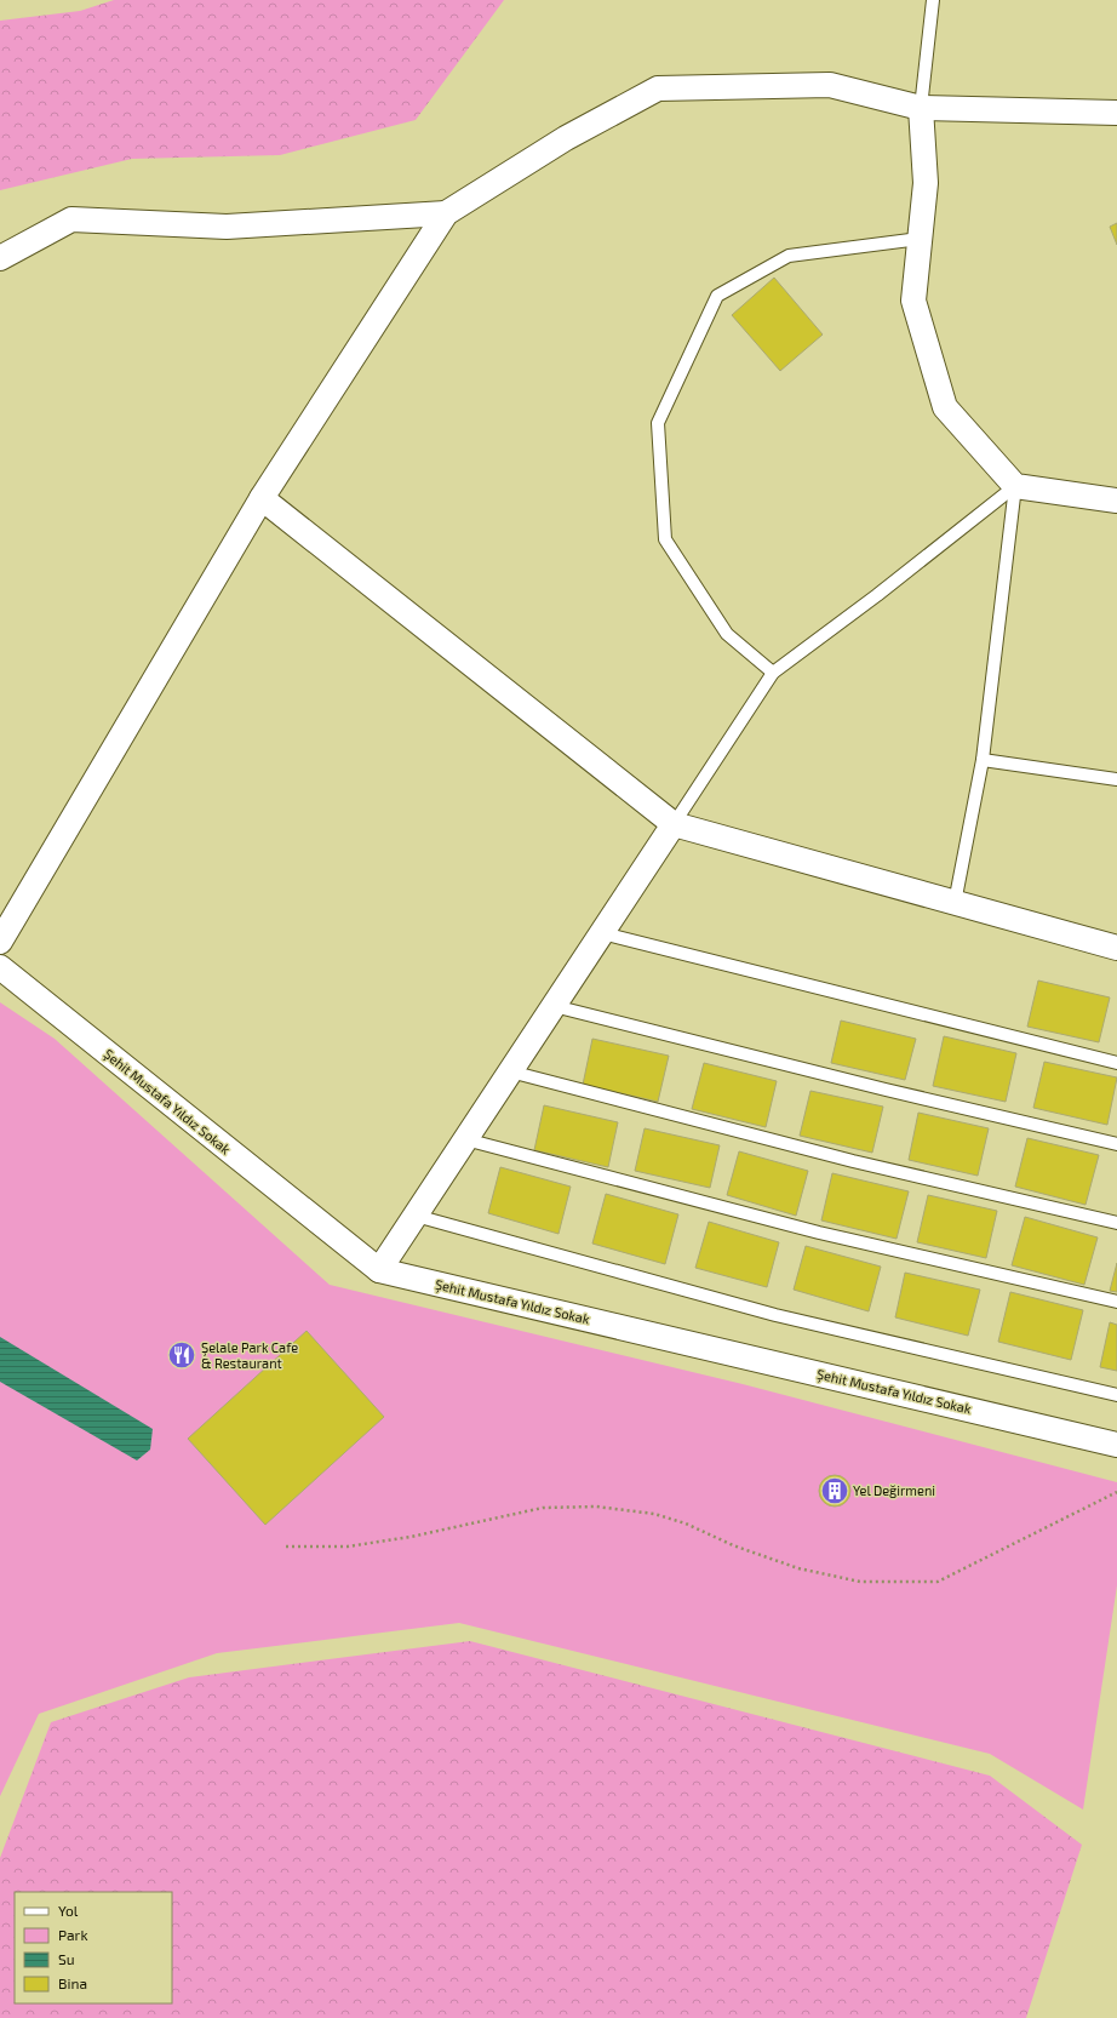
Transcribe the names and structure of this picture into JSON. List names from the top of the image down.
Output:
{
  "streets": {
    "street": ["Şehit Mustafa Yıldız Sokak"]
  },
  "places": {
    "restaurant": ["Şelale Park Cafe & Restaurant"],
    "building": ["Yel Değirmeni"]
  },
  "legend": [
    "Yol",
    "Park",
    "Su",
    "Bina"
  ]
}
